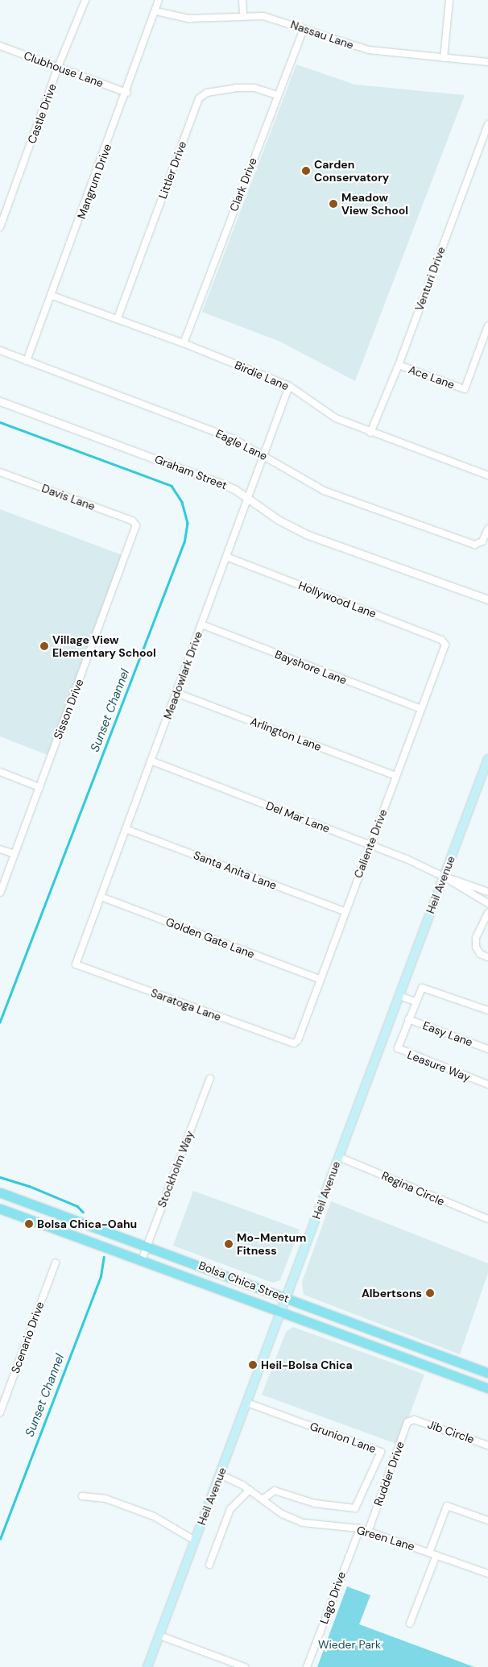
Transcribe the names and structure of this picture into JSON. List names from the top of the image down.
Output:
{
  "streets": {
    "main road": ["Heil Avenue", "Bolsa Chica Street"],
    "street": [
      "Nassau Lane",
      "Clubhouse Lane",
      "Castle Drive",
      "Littler Drive",
      "Mangrum Drive",
      "Clark Drive",
      "Venturi Drive",
      "Birdie Lane",
      "Ace Lane",
      "Eagle Lane",
      "Graham Street",
      "Davis Lane",
      "Hollywood Lane",
      "Bayshore Lane",
      "Meadowlark Drive",
      "Sisson Drive",
      "Arlington Lane",
      "Del Mar Lane",
      "Caliente Drive",
      "Santa Anita Lane",
      "Golden Gate Lane",
      "Saratoga Lane",
      "Easy Lane",
      "Leasure Way",
      "Stockholm Way",
      "Regina Circle",
      "Scenario Drive",
      "Jib Circle",
      "Grunion Lane",
      "Rudder Drive",
      "Green Lane",
      "Lago Drive"
    ]
  },
  "crossings": [
    ["Nassau Lane", "Mangrum Drive"],
    ["Nassau Lane", "Clark Drive"],
    ["Clubhouse Lane", "Castle Drive"],
    ["Clubhouse Lane", "Mangrum Drive"],
    ["Littler Drive", "Clark Drive"],
    ["Littler Drive", "Birdie Lane"],
    ["Mangrum Drive", "Birdie Lane"],
    ["Mangrum Drive", "Eagle Lane"],
    ["Clark Drive", "Birdie Lane"],
    ["Venturi Drive", "Birdie Lane"],
    ["Venturi Drive", "Ace Lane"],
    ["Birdie Lane", "Meadowlark Drive"],
    ["Eagle Lane", "Meadowlark Drive"],
    ["Graham Street", "Meadowlark Drive"],
    ["Davis Lane", "Sisson Drive"],
    ["Hollywood Lane", "Meadowlark Drive"],
    ["Hollywood Lane", "Caliente Drive"],
    ["Bayshore Lane", "Meadowlark Drive"],
    ["Bayshore Lane", "Caliente Drive"],
    ["Meadowlark Drive", "Arlington Lane"],
    ["Meadowlark Drive", "Del Mar Lane"],
    ["Meadowlark Drive", "Santa Anita Lane"],
    ["Meadowlark Drive", "Golden Gate Lane"],
    ["Meadowlark Drive", "Saratoga Lane"],
    ["Arlington Lane", "Caliente Drive"],
    ["Del Mar Lane", "Caliente Drive"],
    ["Del Mar Lane", "Heil Avenue"],
    ["Caliente Drive", "Santa Anita Lane"],
    ["Caliente Drive", "Golden Gate Lane"],
    ["Caliente Drive", "Saratoga Lane"],
    ["Heil Avenue", "Regina Circle"],
    ["Heil Avenue", "Bolsa Chica Street"],
    ["Heil Avenue", "Grunion Lane"],
    ["Heil Avenue", "Green Lane"],
    ["Easy Lane", "Leasure Way"],
    ["Stockholm Way", "Bolsa Chica Street"],
    ["Jib Circle", "Rudder Drive"],
    ["Grunion Lane", "Green Lane"],
    ["Rudder Drive", "Green Lane"],
    ["Green Lane", "Lago Drive"]
  ],
  "water": ["Sunset Channel"],
  "parks": ["Wieder Park"],
  "places": [
    "Carden Conservatory",
    "Meadow View School",
    "Village View Elementary School",
    "Bolsa Chica-Oahu",
    "Mo-Mentum Fitness",
    "Albertsons",
    "Heil-Bolsa Chica"
  ]
}
